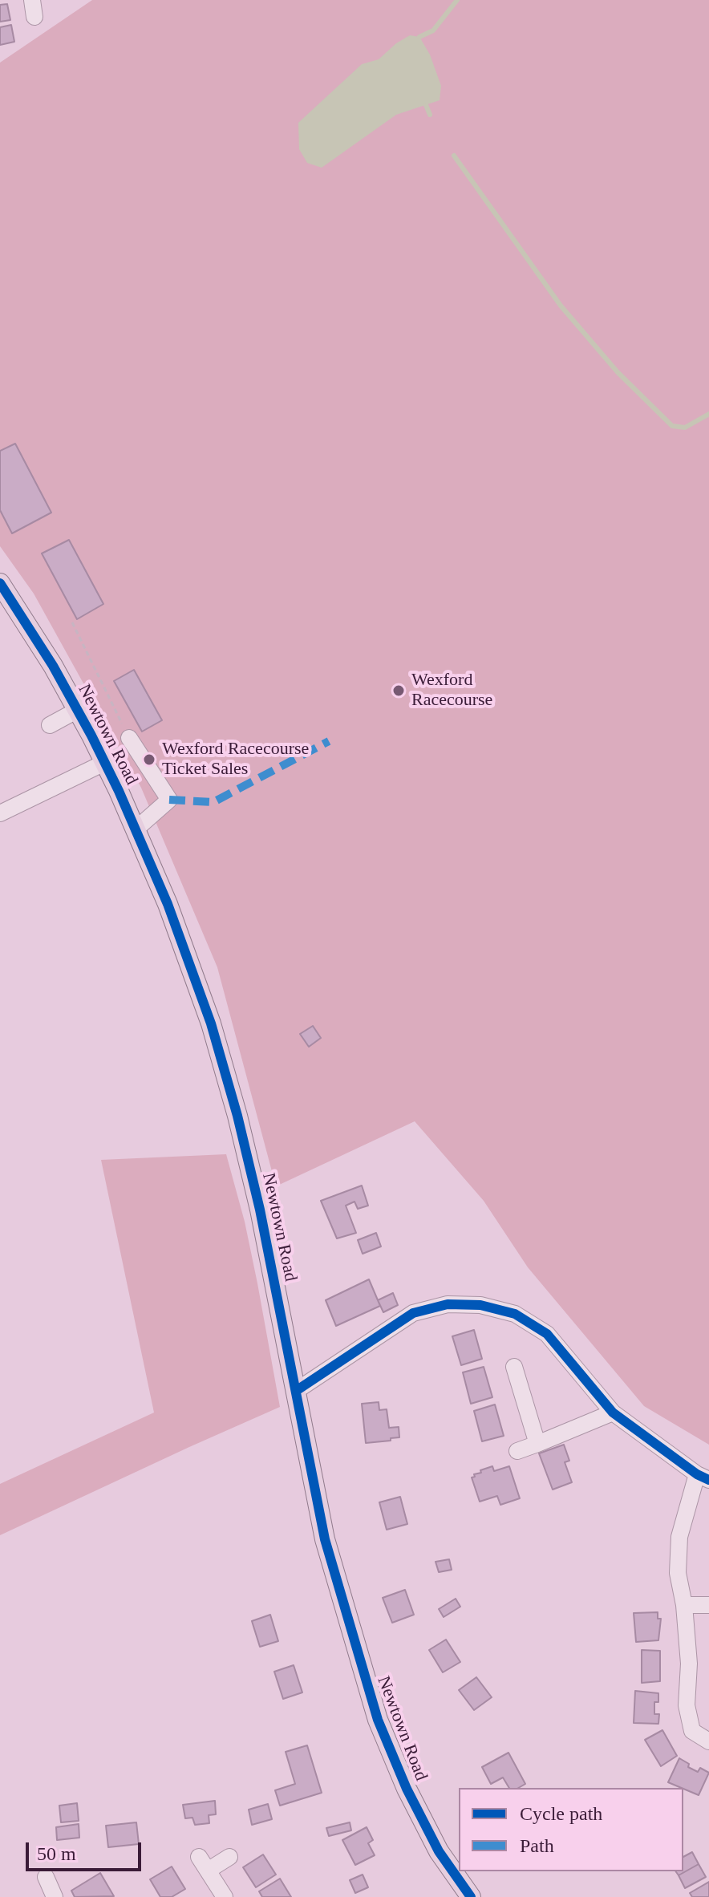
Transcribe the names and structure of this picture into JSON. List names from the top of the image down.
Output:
{
  "streets": {
    "main road": ["Newtown Road"]
  },
  "places": ["Wexford Racecourse", "Wexford Racecourse Ticket Sales"],
  "legend": ["Cycle path", "Path"],
  "scale_bar": "50 m"
}
